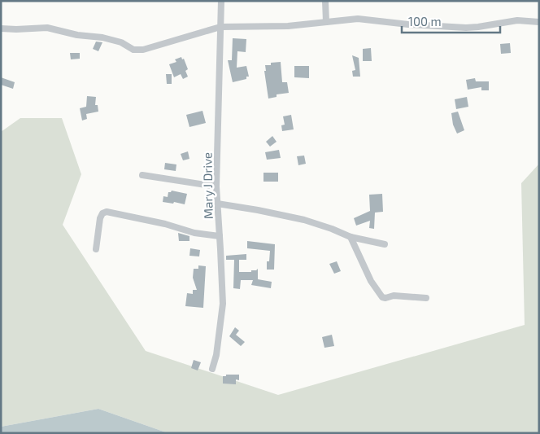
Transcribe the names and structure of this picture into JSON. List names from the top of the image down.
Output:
{
  "streets": {
    "street": ["Mary J Drive"]
  },
  "scale_bar": "100 m"
}
